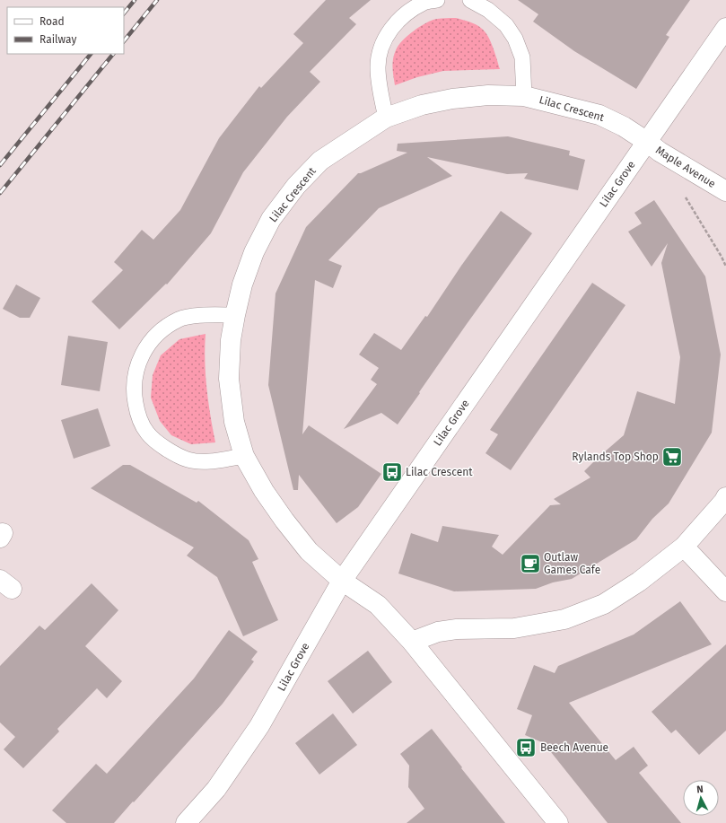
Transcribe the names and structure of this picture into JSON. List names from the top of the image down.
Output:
{
  "streets": {
    "street": ["Lilac Crescent", "Maple Avenue", "Lilac Grove"]
  },
  "crossings": [
    ["Lilac Crescent", "Maple Avenue"],
    ["Lilac Crescent", "Lilac Grove"],
    ["Maple Avenue", "Lilac Grove"]
  ],
  "places": {
    "supermarket": ["Rylands Top Shop"],
    "bus stop": ["Lilac Crescent", "Beech Avenue"],
    "cafe": ["Outlaw Games Cafe"]
  },
  "legend": ["Road", "Railway"],
  "north": "top"
}
